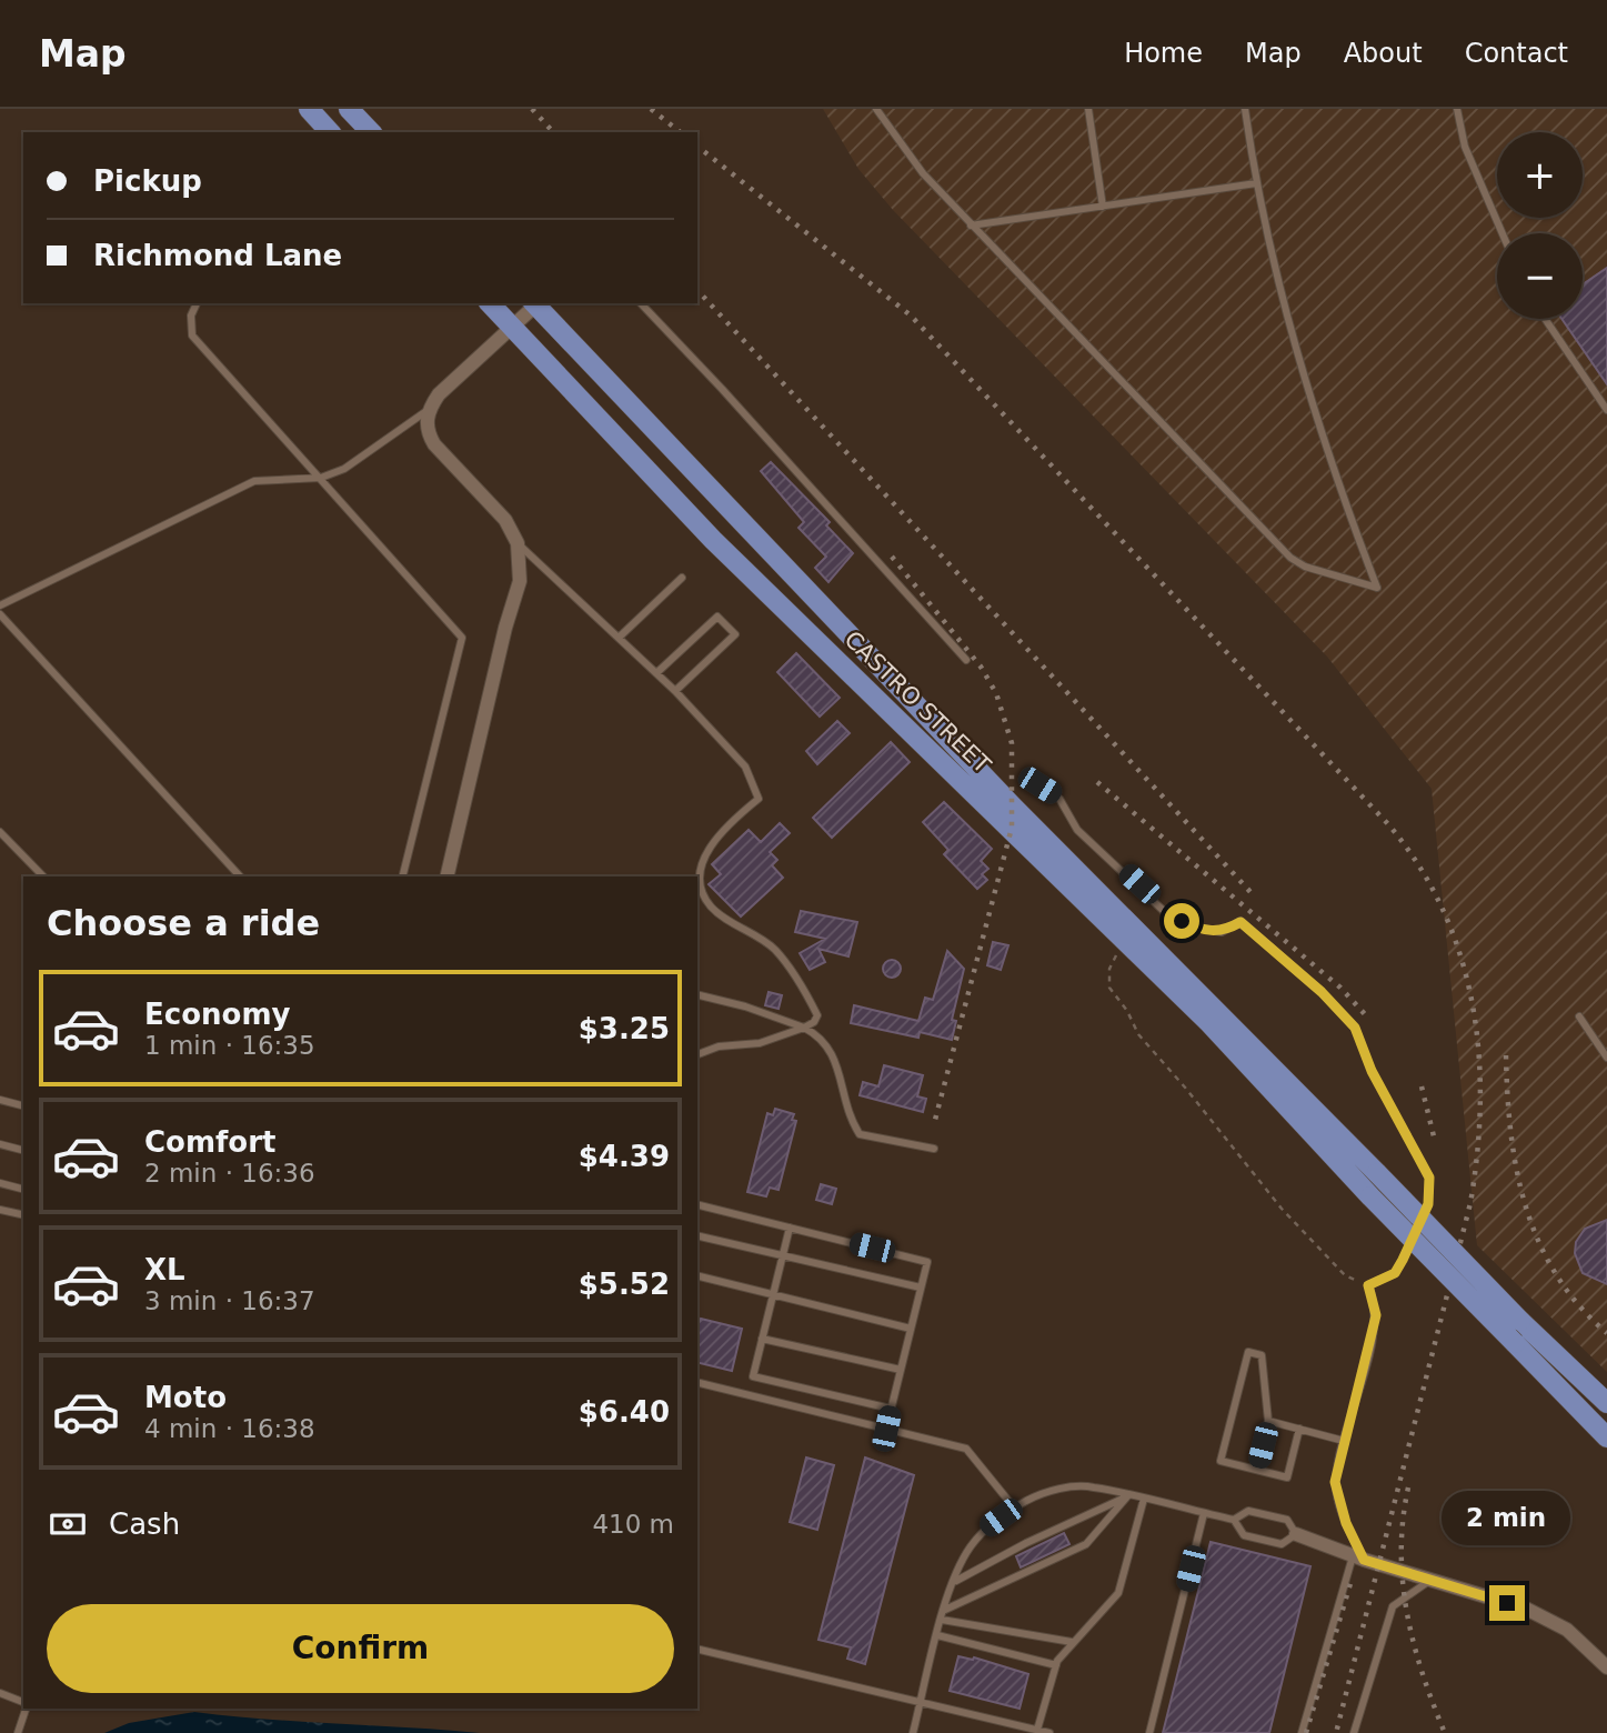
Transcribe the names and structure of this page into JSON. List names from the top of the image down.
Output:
{
  "streets": {
    "main road": ["CASTRO STREET"]
  },
  "page": {
    "header": "Map",
    "nav": [
      "Home",
      "Map",
      "About",
      "Contact"
    ],
    "map_buttons": ["+", "−"],
    "banner": ["Pickup", "Richmond Lane"],
    "heading": "Choose a ride",
    "list": [
      {
        "name": "Economy",
        "note": "1 min · 16:35",
        "value": "$3.25"
      },
      {
        "name": "Comfort",
        "note": "2 min · 16:36",
        "value": "$4.39"
      },
      {
        "name": "XL",
        "note": "3 min · 16:37",
        "value": "$5.52"
      },
      {
        "name": "Moto",
        "note": "4 min · 16:38",
        "value": "$6.40"
      }
    ],
    "pay": ["Cash", "410 m"],
    "bubble": "2 min",
    "buttons": "Confirm"
  }
}
